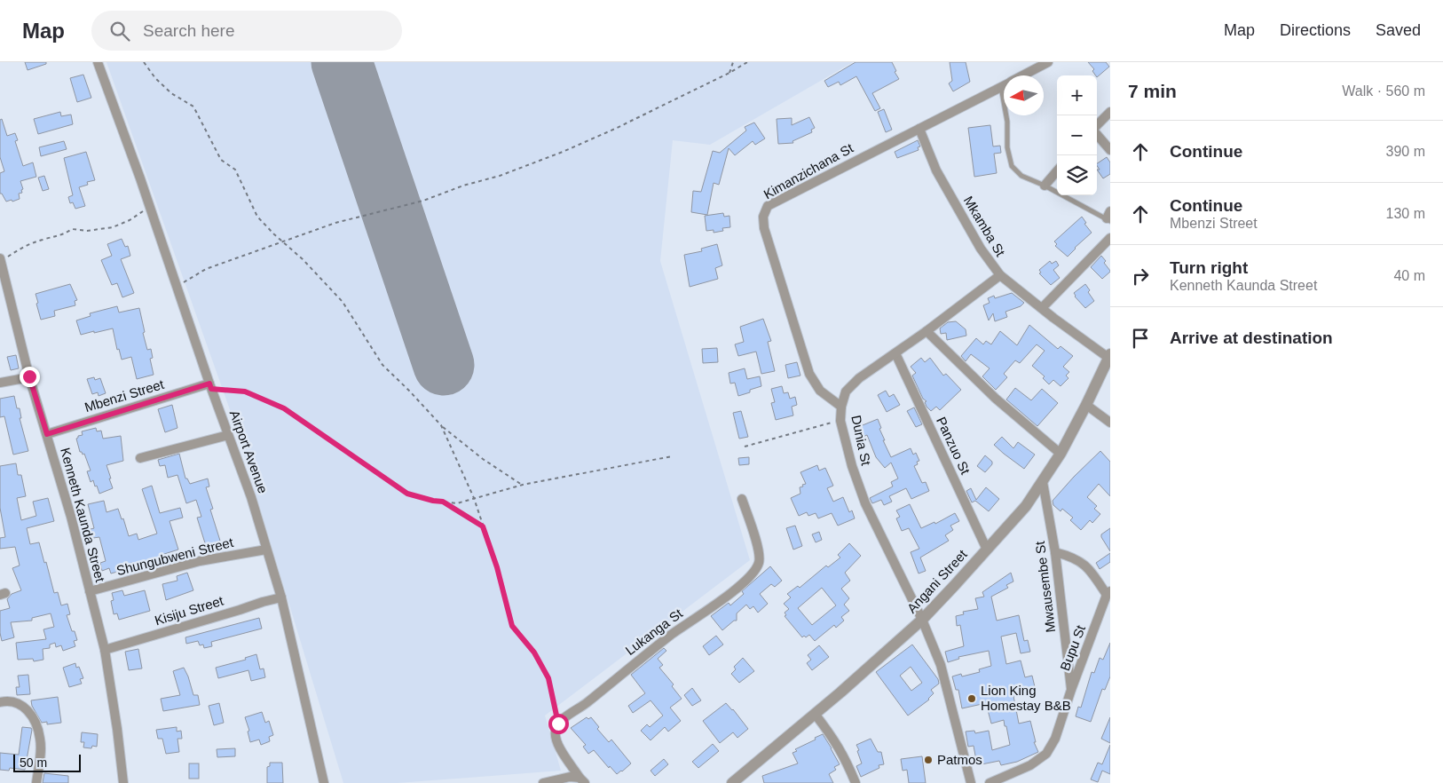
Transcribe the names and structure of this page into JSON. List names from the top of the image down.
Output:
{
  "streets": {
    "street": [
      "Kimanzichana St",
      "Mkamba St",
      "Mbenzi Street",
      "Dunia St",
      "Panzuo St",
      "Airport Avenue",
      "Kenneth Kaunda Street",
      "Shungubweni Street",
      "Angani Street",
      "Mwausembe St",
      "Kisiju Street",
      "Lukanga St",
      "Bupu St"
    ]
  },
  "crossings": [
    ["Kimanzichana St", "Mkamba St"],
    ["Kimanzichana St", "Dunia St"],
    ["Mkamba St", "Dunia St"],
    ["Mkamba St", "Angani Street"],
    ["Mbenzi Street", "Airport Avenue"],
    ["Mbenzi Street", "Kenneth Kaunda Street"],
    ["Dunia St", "Panzuo St"],
    ["Dunia St", "Angani Street"],
    ["Panzuo St", "Angani Street"],
    ["Airport Avenue", "Shungubweni Street"],
    ["Airport Avenue", "Kisiju Street"],
    ["Kenneth Kaunda Street", "Shungubweni Street"],
    ["Kenneth Kaunda Street", "Kisiju Street"],
    ["Angani Street", "Mwausembe St"],
    ["Mwausembe St", "Bupu St"]
  ],
  "places": ["Lion King Homestay B&B", "Patmos"],
  "scale_bar": "50 m",
  "north": "left",
  "page": {
    "header": "Map",
    "search": "Search here",
    "nav": ["Map", "Directions", "Saved"],
    "heading": ["7 min", "Walk · 560 m"],
    "map_buttons": ["+", "−"],
    "list": [
      ["Continue", "390 m"],
      ["Continue", "Mbenzi Street", "130 m"],
      ["Turn right", "Kenneth Kaunda Street", "40 m"],
      "Arrive at destination"
    ],
    "scale": "50 m"
  }
}
